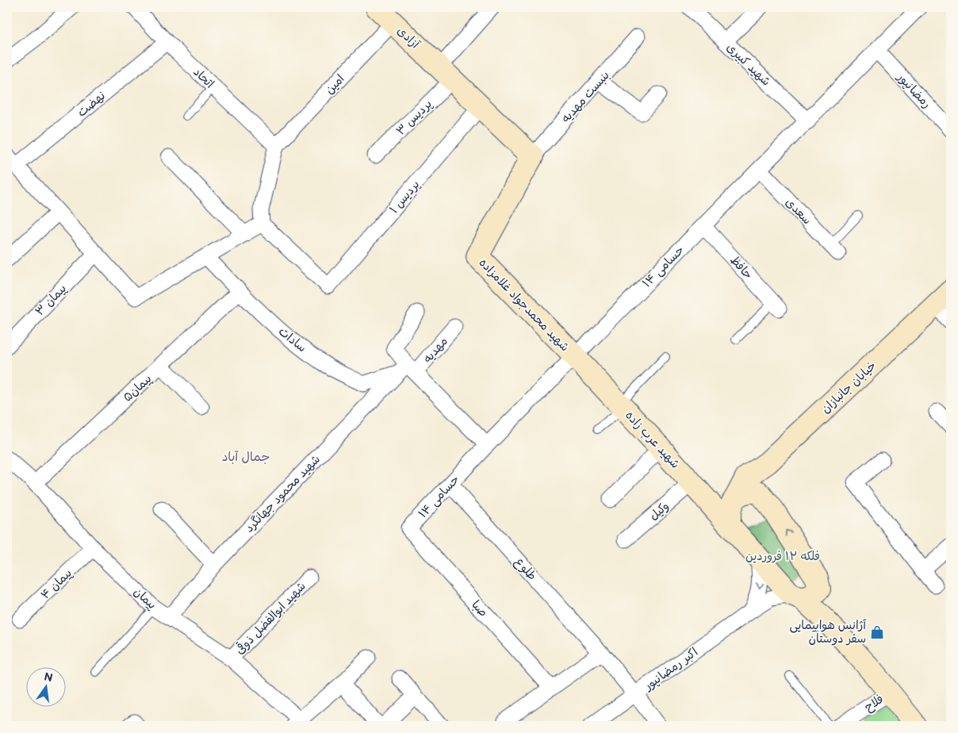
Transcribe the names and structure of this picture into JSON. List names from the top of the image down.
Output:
{
  "streets": {
    "street": [
      "آزادی",
      "شهید کبیری",
      "اتحاد",
      "امین",
      "رمضانپور",
      "بنبست مهدیه",
      "نهضت",
      "پردیس ۳",
      "پردیس ۱",
      "سعدی",
      "حسامی ۱۴",
      "حافظ",
      "پیمان ۳",
      "شهید محمدجواد غلامزاده",
      "سادات",
      "مهدیه",
      "خیابان جانبازان",
      "پیمان۵",
      "شهید عرب زاده",
      "شهید محمود جهانگرد",
      "وکیل",
      "طلوع",
      "پیمان ۴",
      "پیمان",
      "صبا",
      "شهید ابوالفضل ذوقی",
      "اکبر رمضانپور",
      "فلاح"
    ]
  },
  "crossings": [
    ["آزادی", "امین"],
    ["آزادی", "پردیس ۳"],
    ["شهید کبیری", "حسامی ۱۴"],
    ["اتحاد", "امین"],
    ["اتحاد", "نهضت"],
    ["رمضانپور", "حسامی ۱۴"],
    ["بنبست مهدیه", "شهید محمدجواد غلامزاده"],
    ["سعدی", "حسامی ۱۴"],
    ["حسامی ۱۴", "حافظ"],
    ["حسامی ۱۴", "شهید محمدجواد غلامزاده"],
    ["حسامی ۱۴", "شهید عرب زاده"],
    ["حسامی ۱۴", "طلوع"],
    ["حسامی ۱۴", "صبا"],
    ["شهید محمدجواد غلامزاده", "شهید عرب زاده"],
    ["سادات", "مهدیه"],
    ["سادات", "پیمان۵"],
    ["سادات", "شهید محمود جهانگرد"],
    ["مهدیه", "شهید محمود جهانگرد"],
    ["پیمان۵", "پیمان"],
    ["شهید عرب زاده", "وکیل"],
    ["شهید عرب زاده", "اکبر رمضانپور"],
    ["شهید عرب زاده", "فلاح"],
    ["شهید محمود جهانگرد", "پیمان"],
    ["طلوع", "اکبر رمضانپور"],
    ["پیمان ۴", "پیمان"],
    ["پیمان", "شهید ابوالفضل ذوقی"]
  ],
  "districts": ["جمال آباد"],
  "parks": ["فلکه ۱۲ فروردین"],
  "places": {
    "shop": ["آژانس هواپیمایی سفر دوستان"]
  },
  "north": "top"
}
